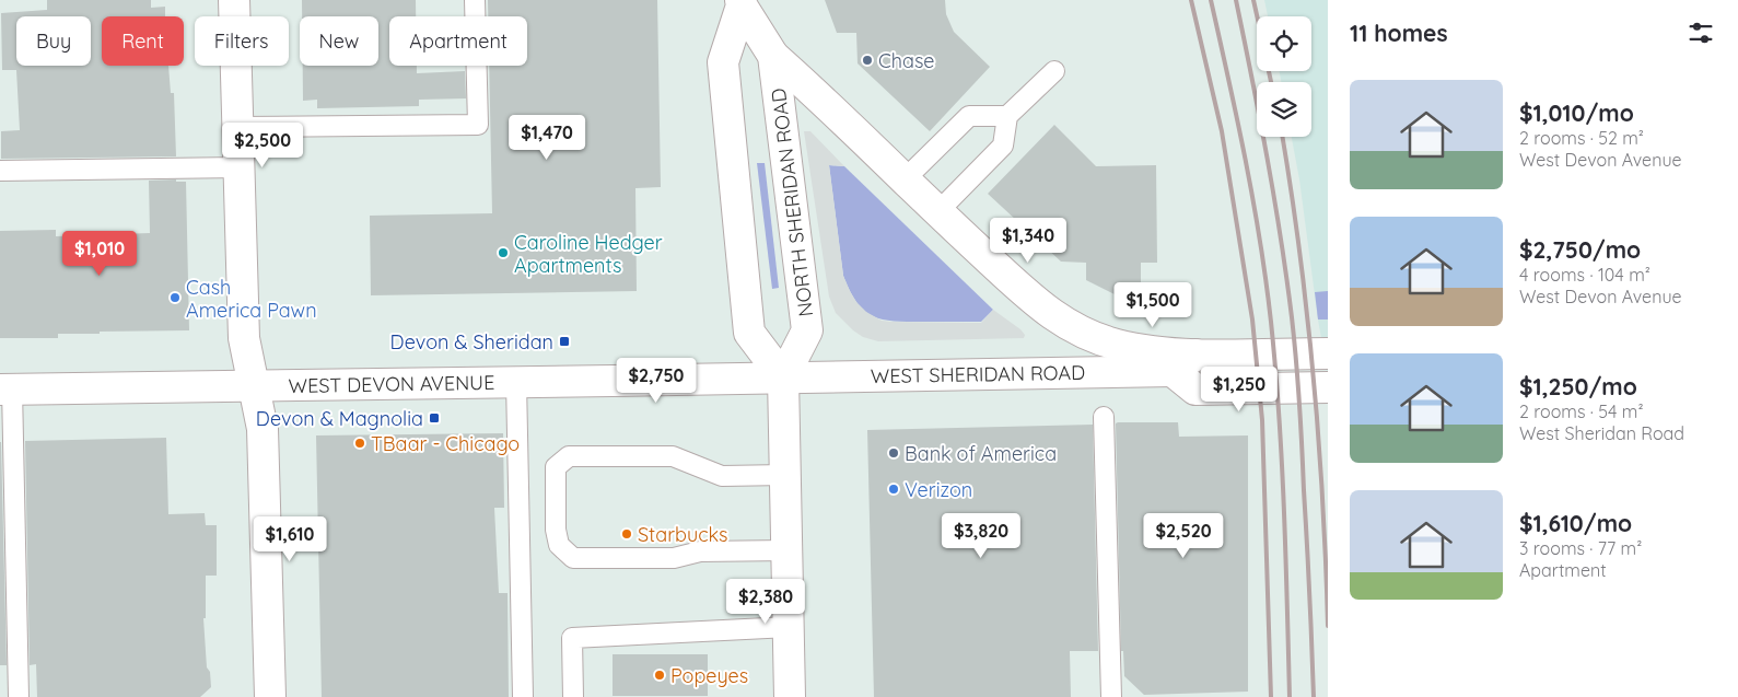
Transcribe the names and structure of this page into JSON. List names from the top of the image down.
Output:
{
  "streets": {
    "main road": ["NORTH SHERIDAN ROAD", "WEST SHERIDAN ROAD", "WEST DEVON AVENUE"]
  },
  "crossings": [
    ["NORTH SHERIDAN ROAD", "WEST SHERIDAN ROAD"],
    ["NORTH SHERIDAN ROAD", "WEST DEVON AVENUE"],
    ["WEST SHERIDAN ROAD", "WEST DEVON AVENUE"]
  ],
  "places": {
    "other": [
      "Chase",
      "Caroline Hedger Apartments",
      "Cash America Pawn",
      "TBaar - Chicago",
      "Bank of America",
      "Verizon",
      "Starbucks",
      "Popeyes"
    ],
    "transit": ["Devon & Sheridan", "Devon & Magnolia"]
  },
  "page": {
    "heading": "11 homes",
    "chip": [
      "Buy",
      "Rent",
      "Filters",
      "New",
      "Apartment"
    ],
    "list": [
      {
        "name": "$1,010/mo",
        "note": "2 rooms · 52 m² · West Devon Avenue"
      },
      {
        "name": "$2,750/mo",
        "note": "4 rooms · 104 m² · West Devon Avenue"
      },
      {
        "name": "$1,250/mo",
        "note": "2 rooms · 54 m² · West Sheridan Road"
      },
      {
        "name": "$1,610/mo",
        "note": "3 rooms · 77 m² · Apartment"
      }
    ],
    "price": [
      "$1,470",
      "$2,500",
      "$1,340",
      "$1,010",
      "$1,500",
      "$2,750",
      "$1,250",
      "$3,820",
      "$2,520",
      "$1,610",
      "$2,380"
    ]
  }
}
